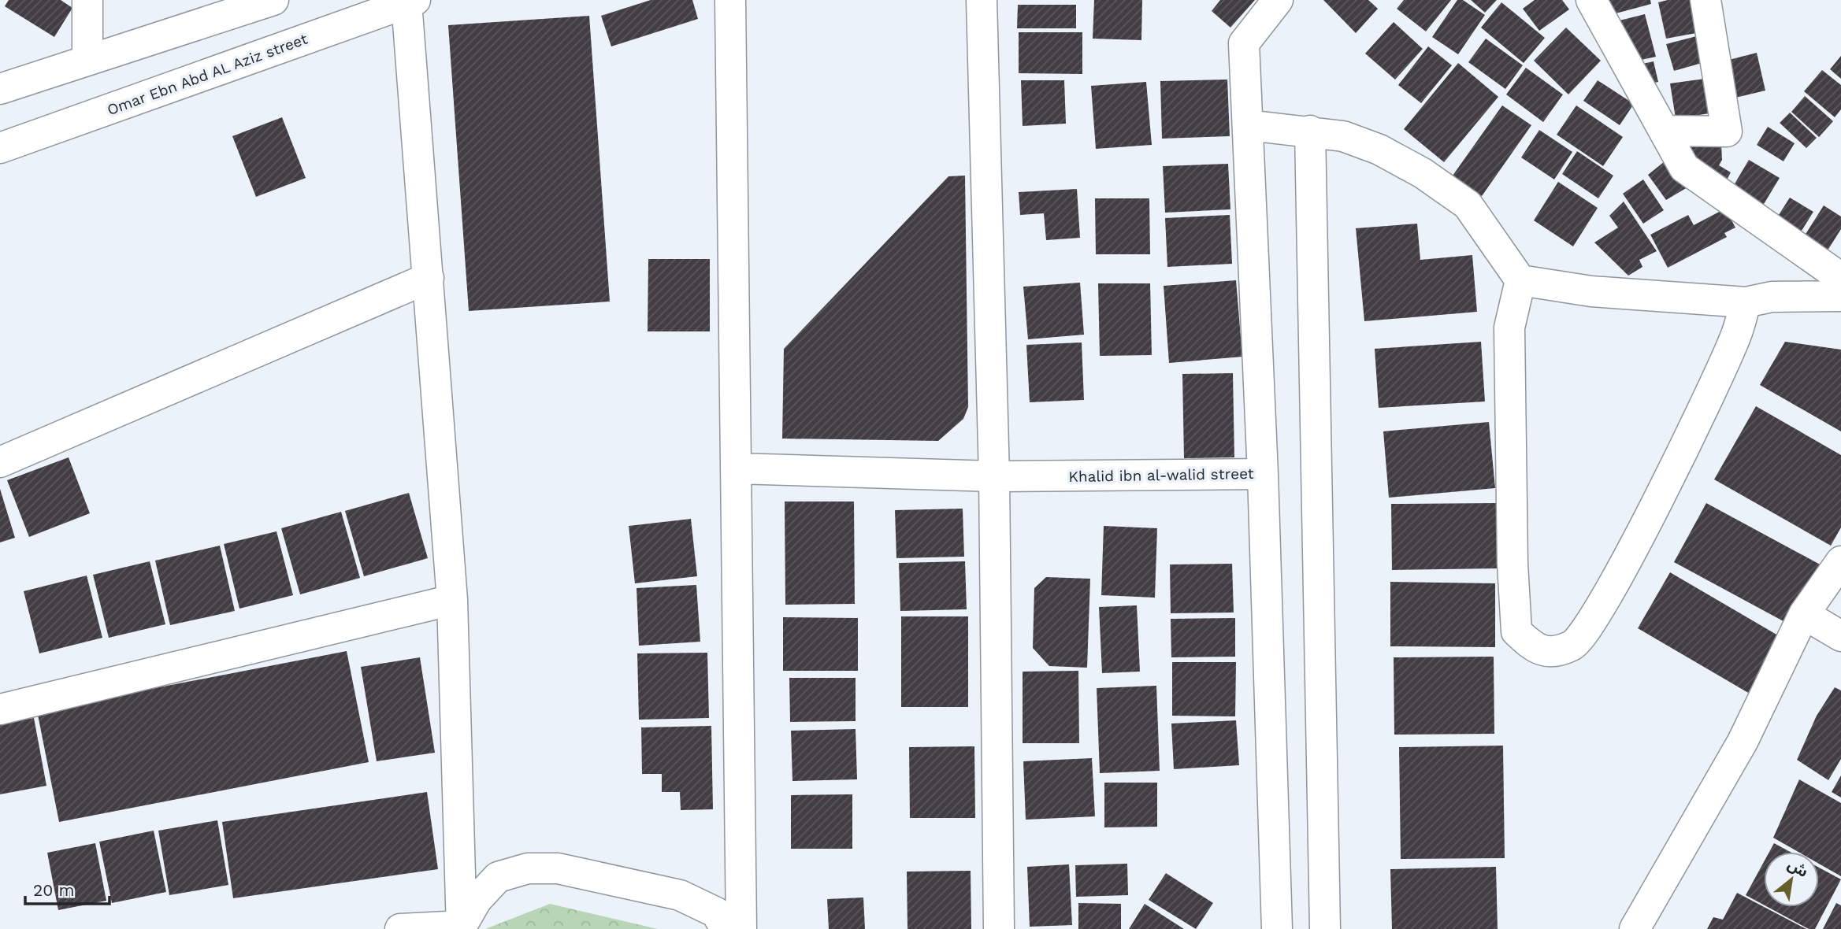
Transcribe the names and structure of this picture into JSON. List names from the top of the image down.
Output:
{
  "streets": {
    "street": ["Omar Ebn Abd AL Aziz street", "Khalid ibn al-walid street"]
  },
  "scale_bar": "20 m",
  "north": "top right"
}
